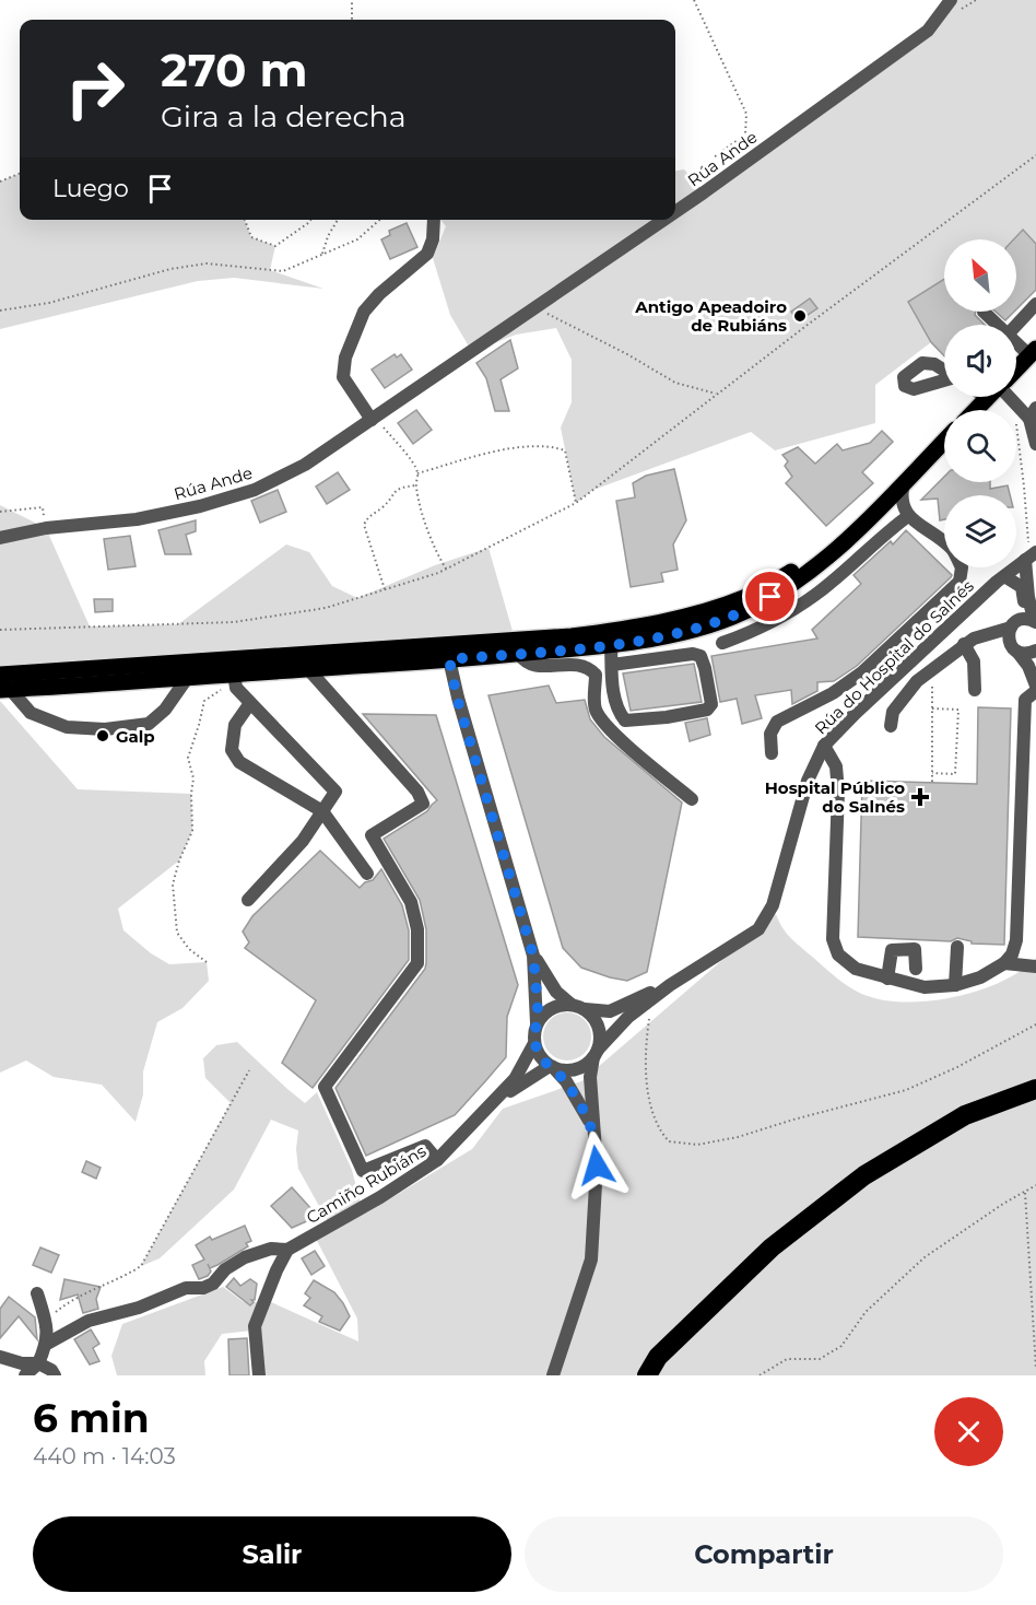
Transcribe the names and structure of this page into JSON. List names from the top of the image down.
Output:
{
  "streets": {
    "street": ["Rúa Ande", "Rúa do Hospital do Salnés", "Camiño Rubiáns"]
  },
  "places": {
    "other": ["Antigo Apeadoiro de Rubiáns", "Galp"],
    "health": ["Hospital Público do Salnés"]
  },
  "north": "top left",
  "page": {
    "turn": ["270 m", "Gira a la derecha"],
    "then": "Luego",
    "heading": ["6 min", "440 m · 14:03"],
    "buttons": ["Salir", "Compartir"]
  }
}
